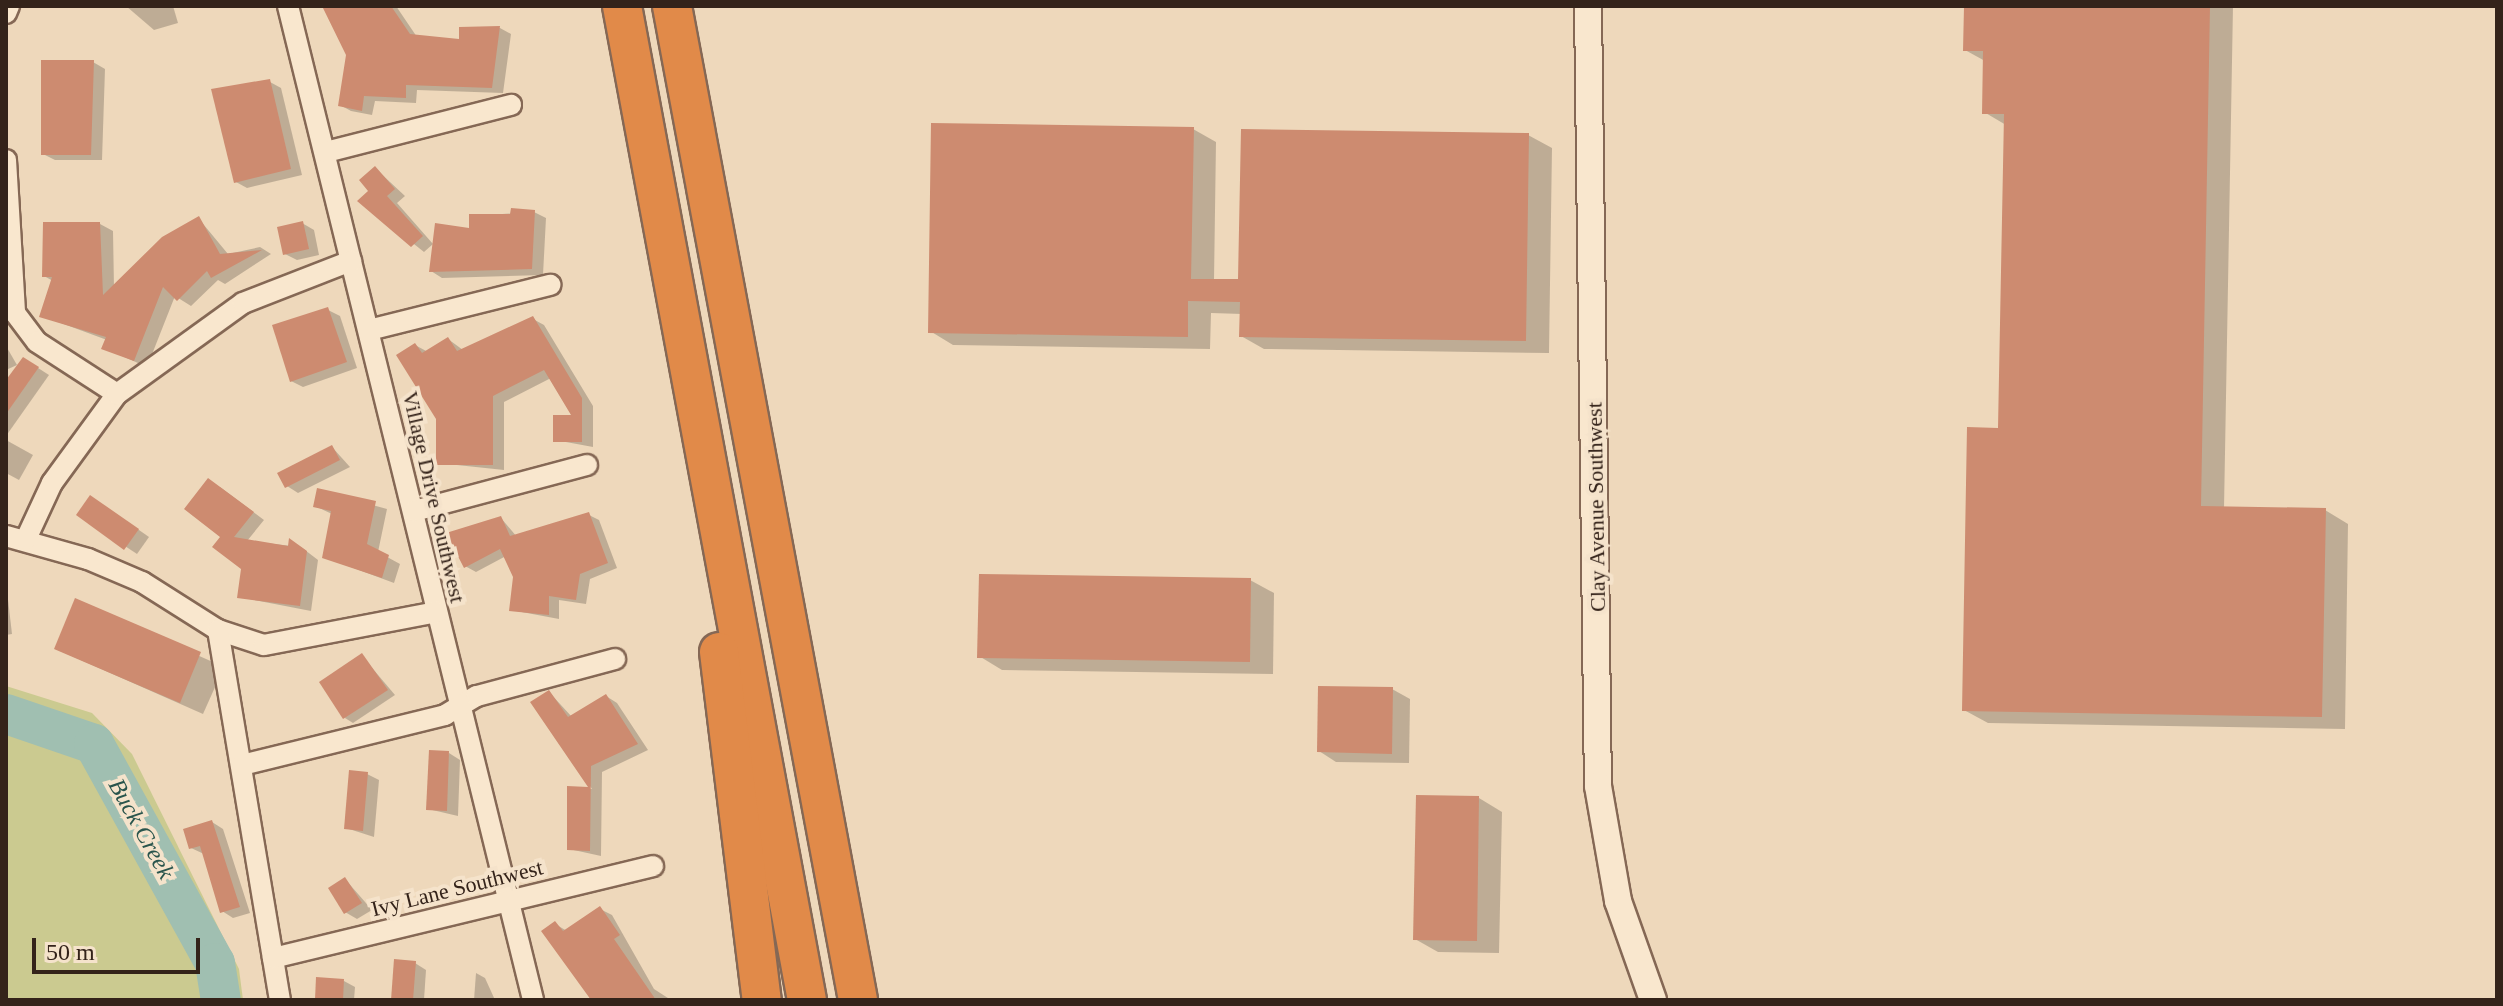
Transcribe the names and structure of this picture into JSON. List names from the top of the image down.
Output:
{
  "streets": {
    "street": ["Village Drive Southwest", "Clay Avenue Southwest", "Ivy Lane Southwest"]
  },
  "crossings": [
    ["Village Drive Southwest", "Ivy Lane Southwest"]
  ],
  "water": ["Buck Creek"],
  "scale_bar": "50 m"
}
